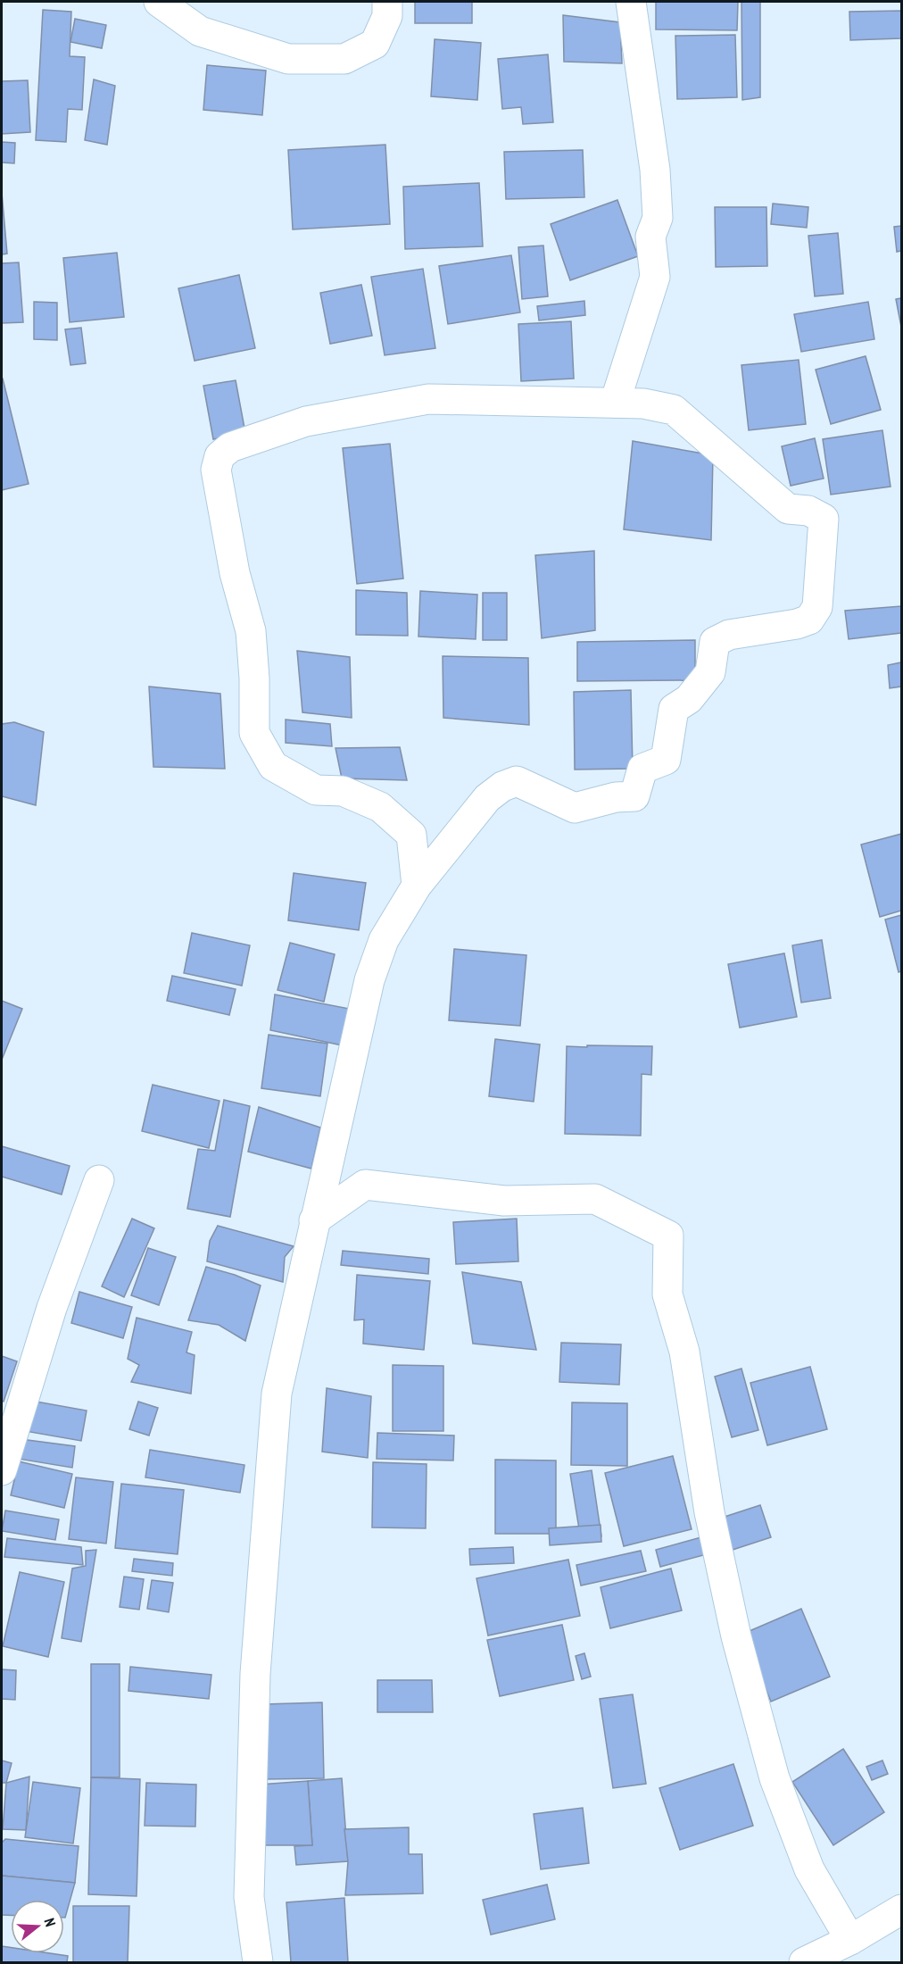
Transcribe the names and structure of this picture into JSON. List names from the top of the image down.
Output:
{
  "north": "right"
}
